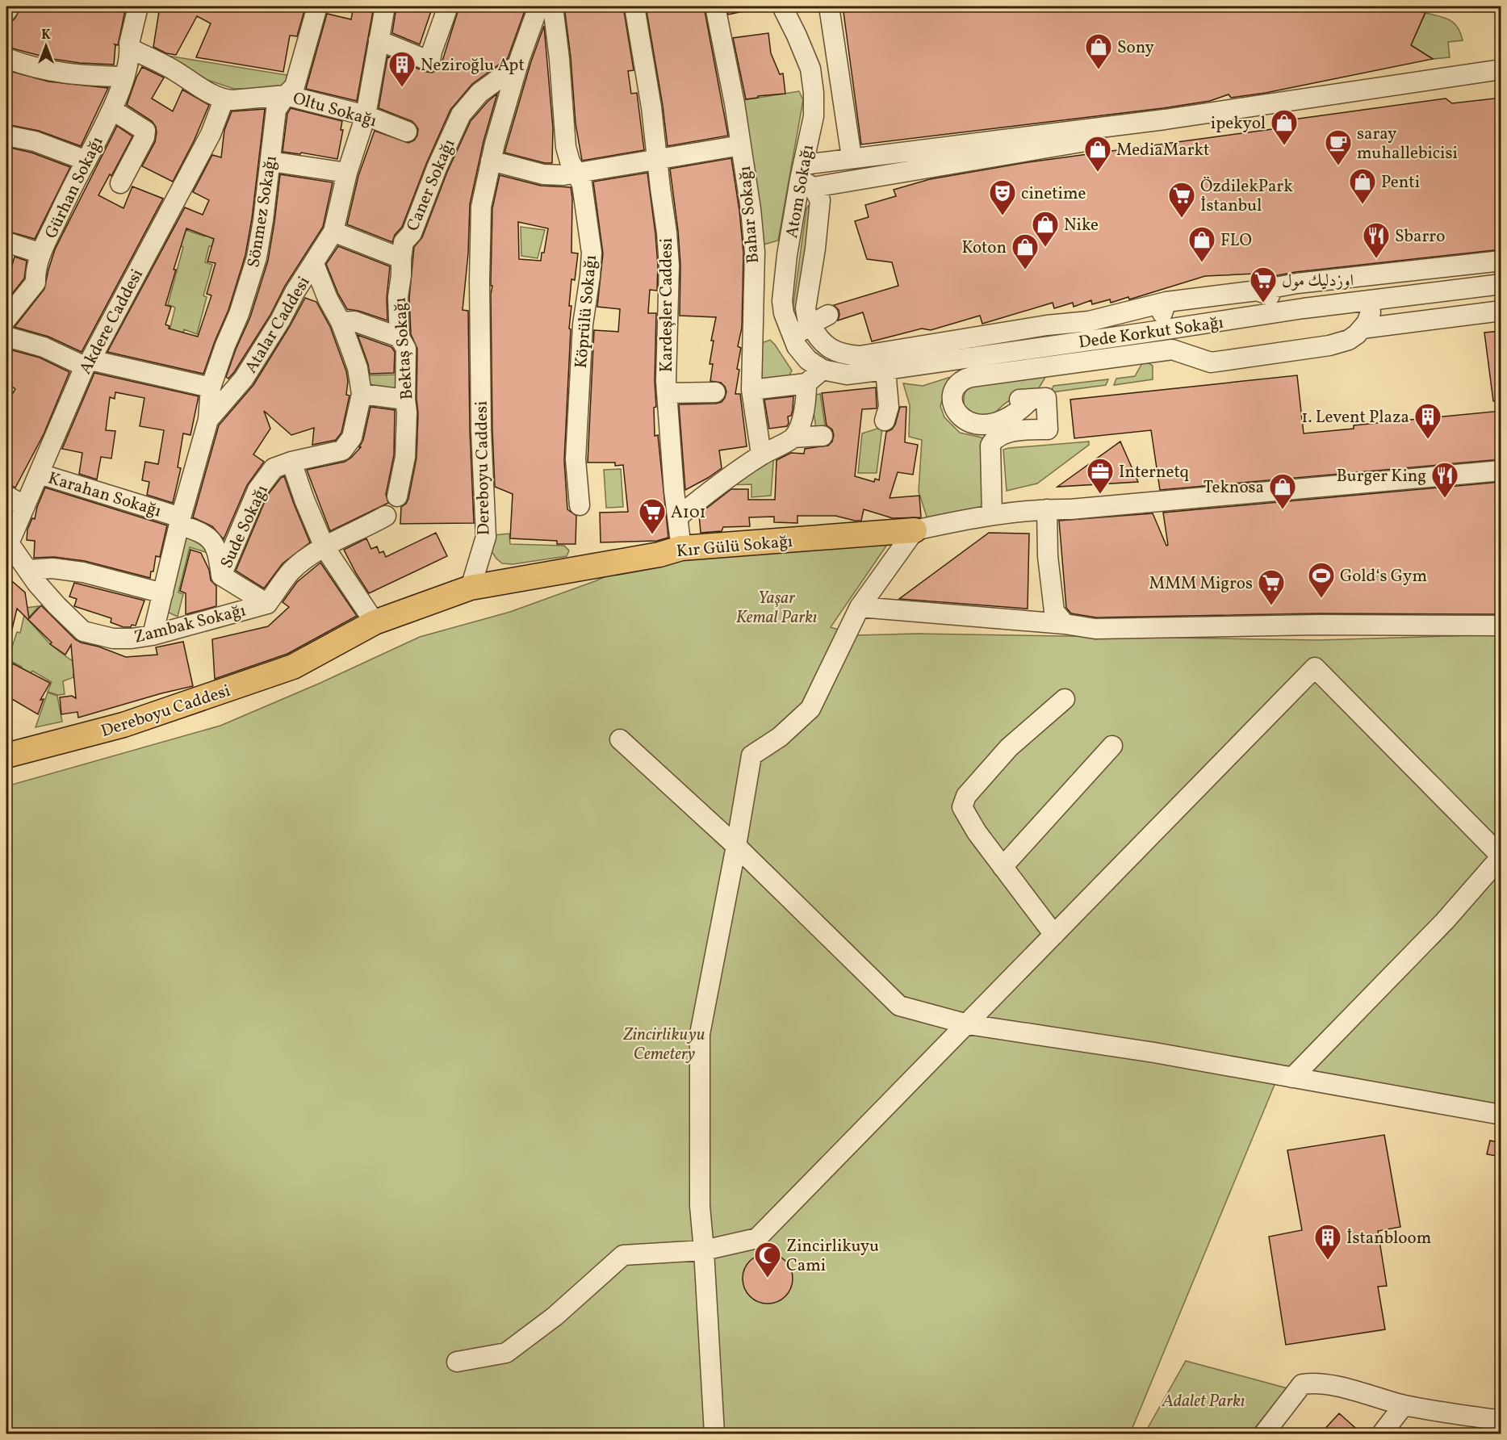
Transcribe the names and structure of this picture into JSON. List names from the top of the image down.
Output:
{
  "streets": {
    "main road": ["Dereboyu Caddesi", "Kır Gülü Sokağı"],
    "street": [
      "Oltu Sokağı",
      "Caner Sokağı",
      "Gürhan Sokağı",
      "Atom Sokağı",
      "Sönmez Sokağı",
      "Bahar Sokağı",
      "Kardeşler Caddesi",
      "Köprülü Sokağı",
      "Akdere Caddesi",
      "Atalar Caddesi",
      "Dede Korkut Sokağı",
      "Bektaş Sokağı",
      "Karahan Sokağı",
      "Sude Sokağı",
      "Zambak Sokağı"
    ]
  },
  "crossings": [
    ["Oltu Sokağı", "Sönmez Sokağı"],
    ["Oltu Sokağı", "Akdere Caddesi"],
    ["Oltu Sokağı", "Atalar Caddesi"],
    ["Caner Sokağı", "Bektaş Sokağı"],
    ["Caner Sokağı", "Dereboyu Caddesi"],
    ["Atom Sokağı", "Dede Korkut Sokağı"],
    ["Sönmez Sokağı", "Atalar Caddesi"],
    ["Kardeşler Caddesi", "Kır Gülü Sokağı"],
    ["Akdere Caddesi", "Karahan Sokağı"],
    ["Akdere Caddesi", "Zambak Sokağı"],
    ["Atalar Caddesi", "Karahan Sokağı"],
    ["Atalar Caddesi", "Zambak Sokağı"],
    ["Dereboyu Caddesi", "Kır Gülü Sokağı"],
    ["Karahan Sokağı", "Sude Sokağı"]
  ],
  "parks": ["Yaşar Kemal Parkı", "Zincirlikuyu Cemetery", "Adalet Parkı"],
  "places": {
    "shop": [
      "Sony",
      "ipekyol",
      "MediaMarkt",
      "Penti",
      "Nike",
      "FLO",
      "Koton",
      "Teknosa"
    ],
    "building": ["Neziroğlu Apt", "1. Levent Plaza", "İstanbloom"],
    "cafe": ["saray muhallebicisi"],
    "theatre": ["cinetime"],
    "supermarket": [
      "ÖzdilekPark İstanbul",
      "اوزدليك مول",
      "A101",
      "MMM Migros"
    ],
    "restaurant": ["Sbarro", "Burger King"],
    "office": ["Internetq"],
    "sports": ["Gold‘s Gym"],
    "mosque": ["Zincirlikuyu Cami"]
  },
  "north": "top"
}
